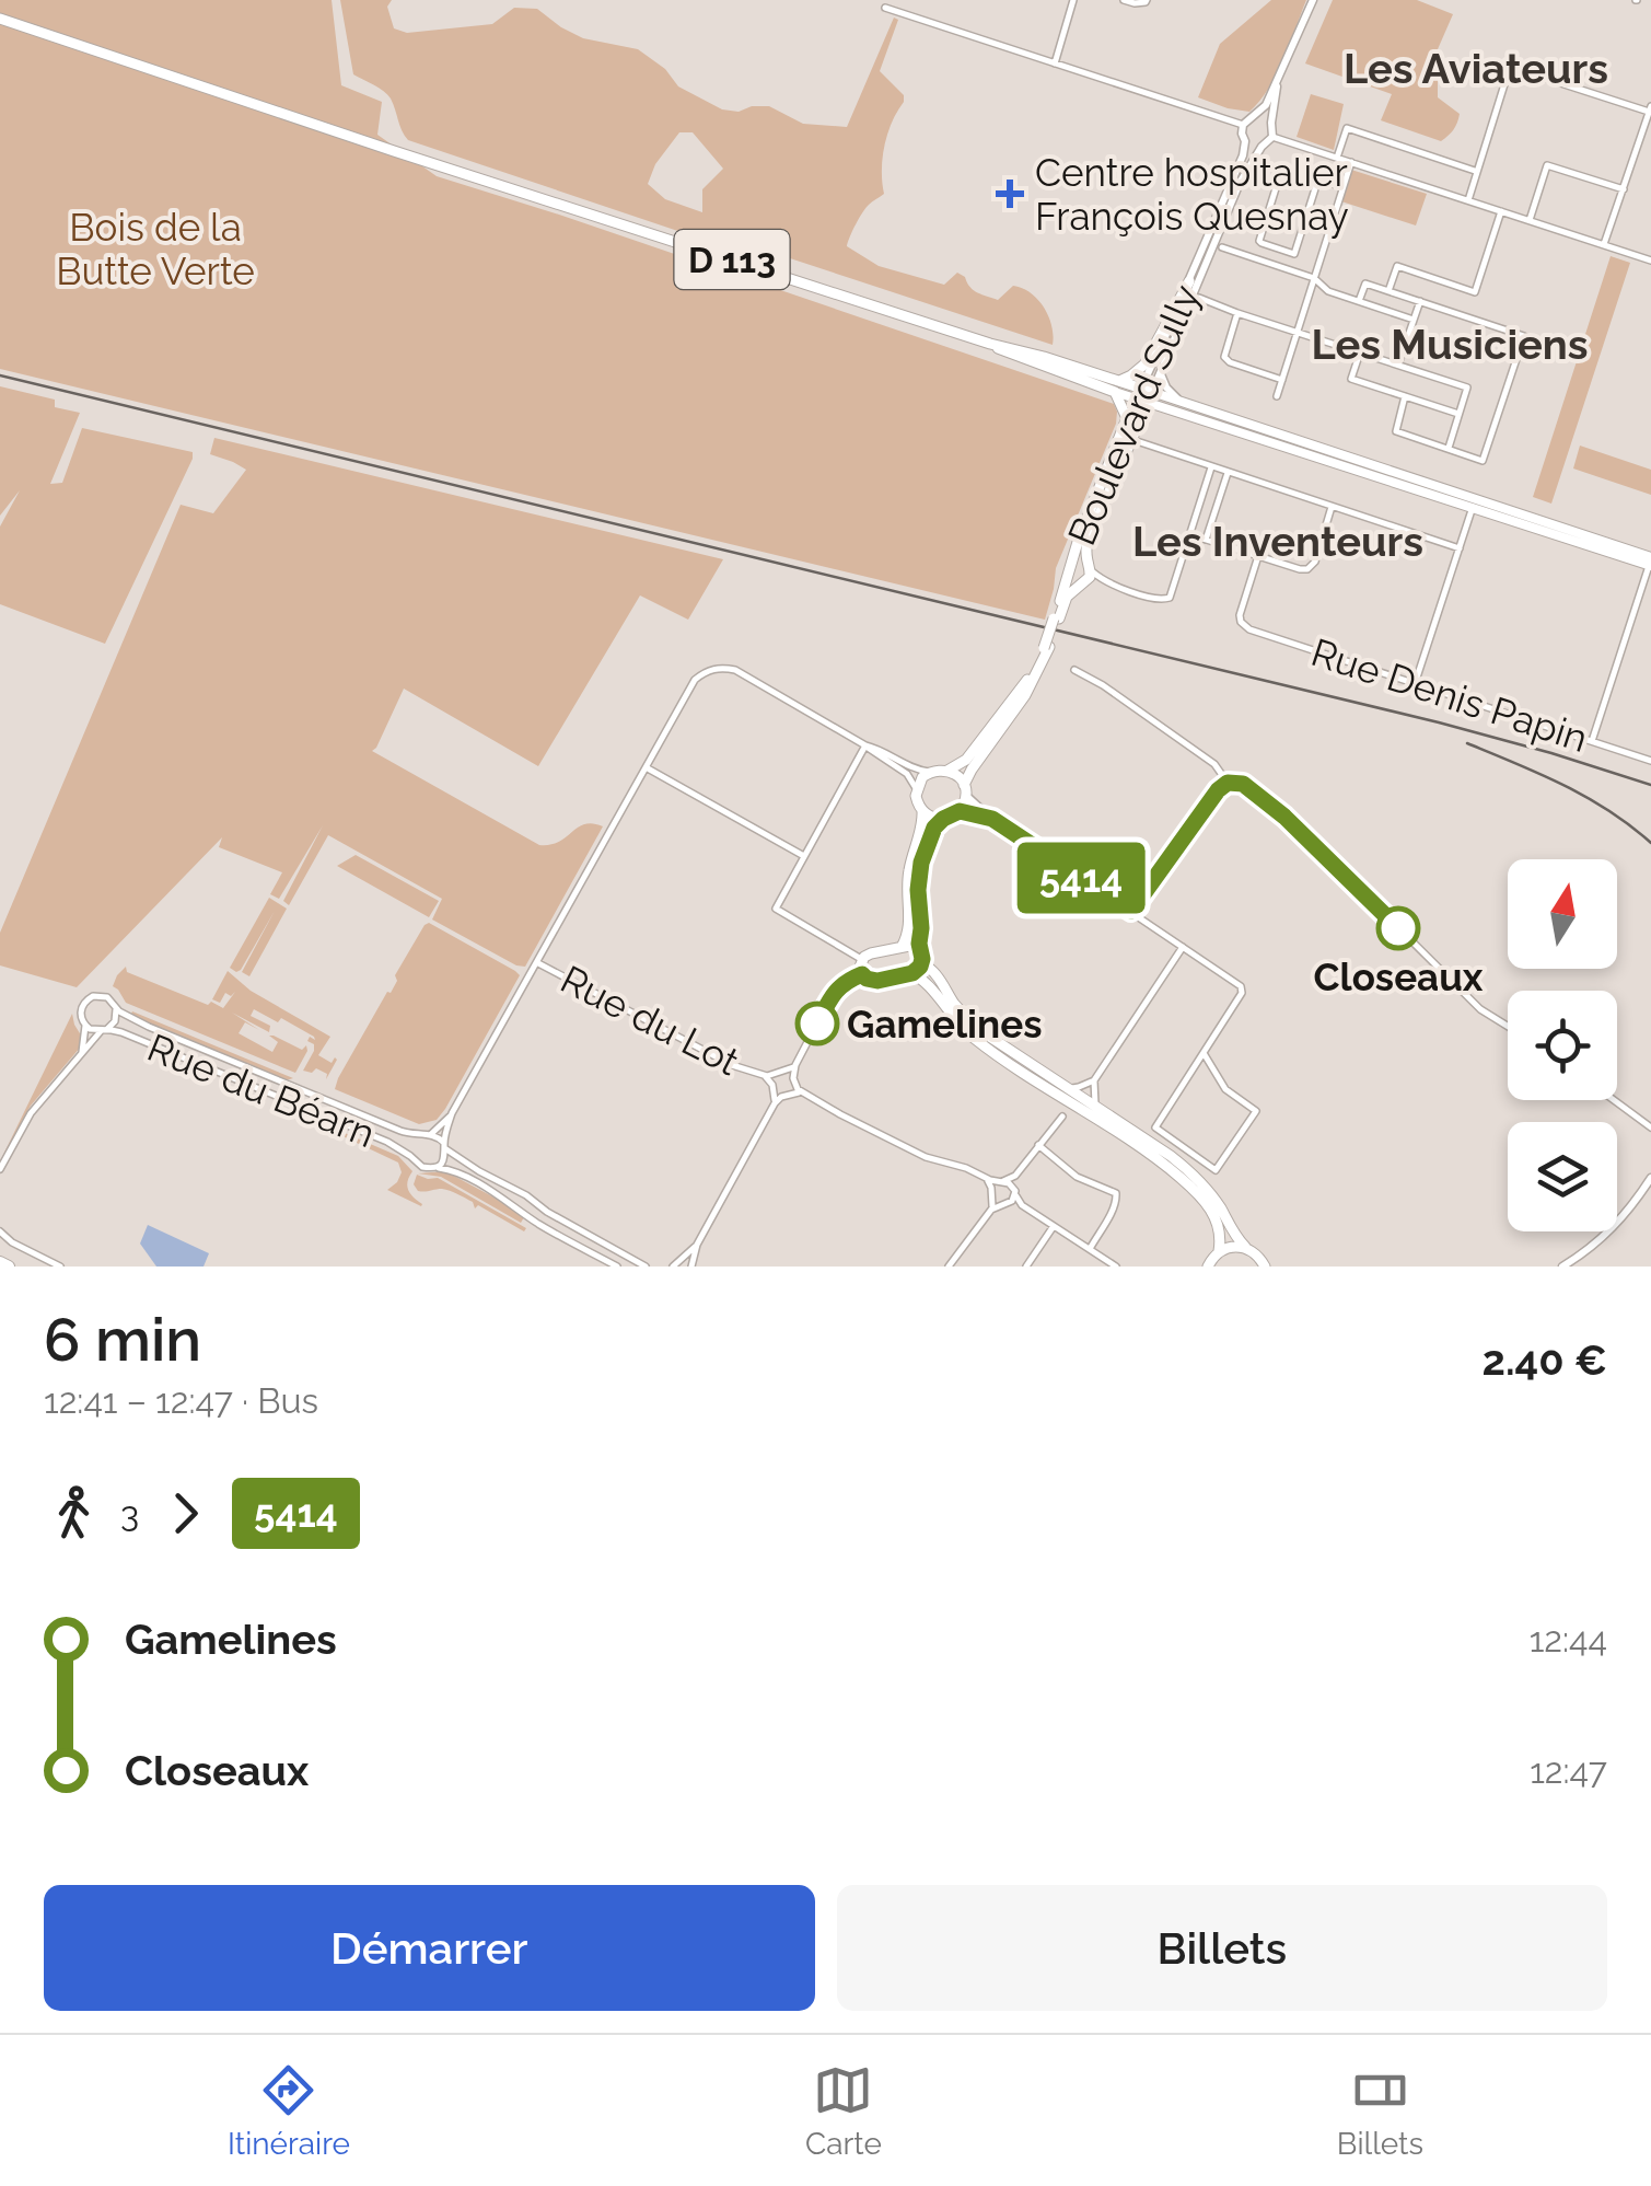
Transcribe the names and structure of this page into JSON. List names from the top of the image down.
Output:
{
  "streets": {
    "main road": ["D 113", "Boulevard Sully"],
    "street": ["Rue Denis Papin", "Rue du Lot", "Rue du Béarn"]
  },
  "crossings": [
    ["D 113", "Boulevard Sully"]
  ],
  "districts": ["Les Aviateurs", "Les Musiciens", "Les Inventeurs"],
  "parks": ["Bois de la Butte Verte"],
  "places": {
    "health": ["Centre hospitalier François Quesnay"],
    "other": ["Closeaux", "Gamelines"]
  },
  "lines": ["bus line 5414"],
  "north": "top",
  "page": {
    "on_map": "5414",
    "heading": ["6 min", "12:41 – 12:47 · Bus", "2.40 €"],
    "legs": ["3", "5414"],
    "list": [
      {
        "name": "Gamelines",
        "value": "12:44"
      },
      {
        "name": "Closeaux",
        "value": "12:47"
      }
    ],
    "buttons": ["Démarrer", "Billets"],
    "tabs": ["Itinéraire", "Carte", "Billets"]
  }
}
